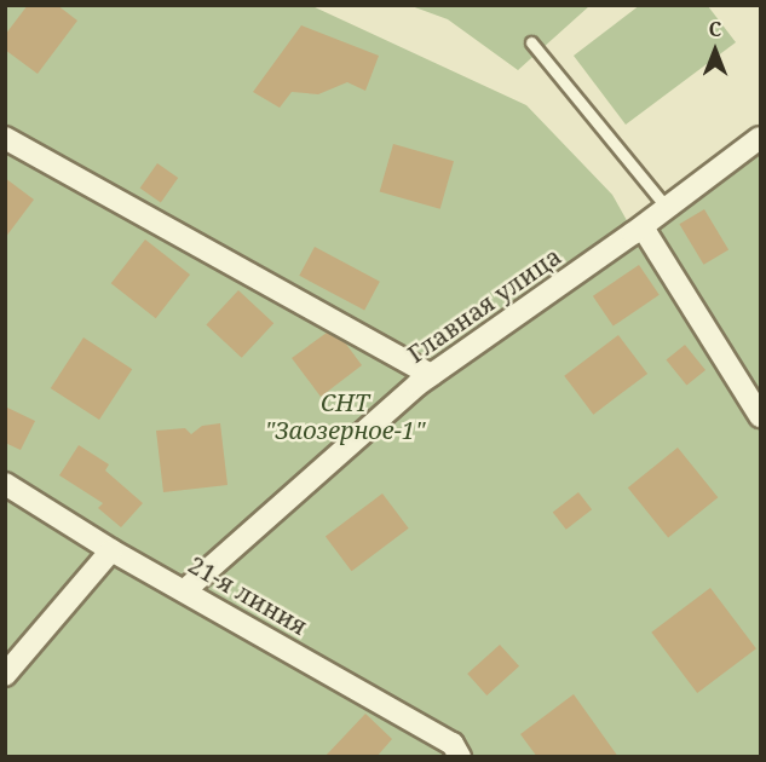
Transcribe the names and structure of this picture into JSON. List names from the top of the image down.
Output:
{
  "streets": {
    "street": ["Главная улица", "21-я линия"]
  },
  "crossings": [
    ["Главная улица", "21-я линия"]
  ],
  "parks": ["СНТ \"Заозерное-1\""],
  "north": "top"
}
